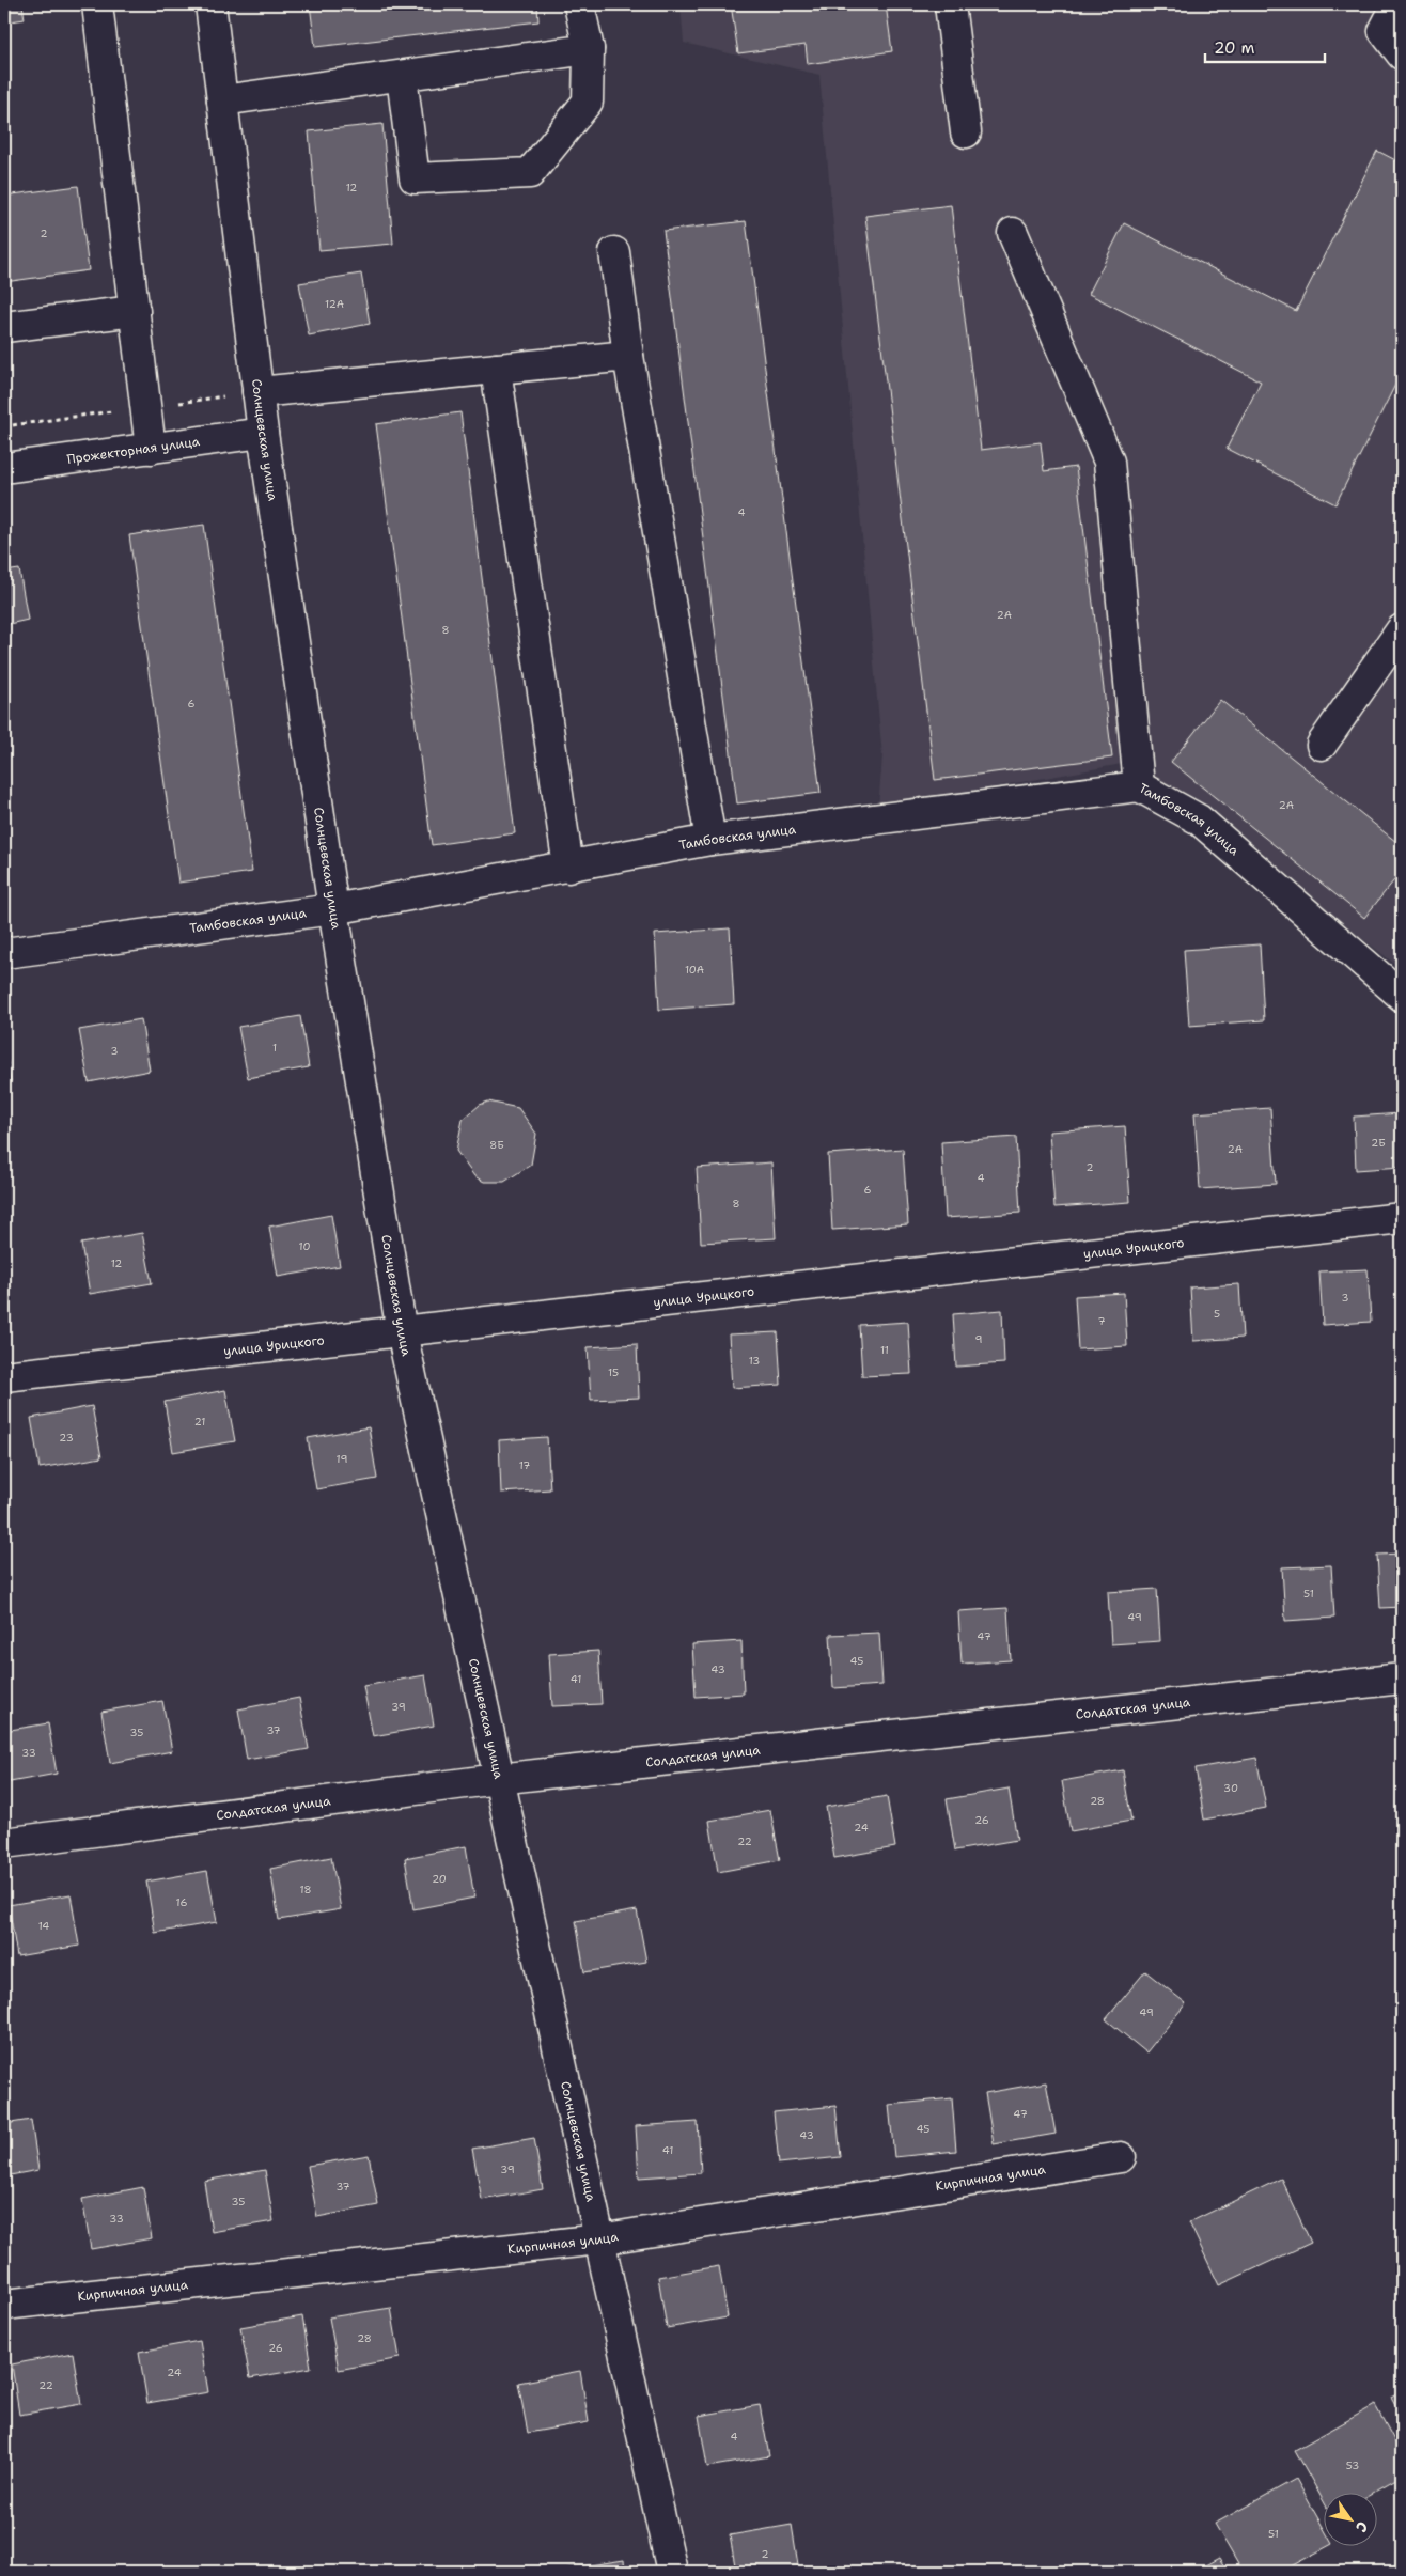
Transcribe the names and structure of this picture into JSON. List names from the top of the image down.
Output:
{
  "streets": {
    "street": [
      "Солнцевская улица",
      "Прожекторная улица",
      "Тамбовская улица",
      "улица Урицкого",
      "Солдатская улица",
      "Кирпичная улица"
    ]
  },
  "crossings": [
    ["Солнцевская улица", "Прожекторная улица"],
    ["Солнцевская улица", "Тамбовская улица"],
    ["Солнцевская улица", "улица Урицкого"],
    ["Солнцевская улица", "Солдатская улица"],
    ["Солнцевская улица", "Кирпичная улица"]
  ],
  "house_numbers": [
    "12",
    "2",
    "12А",
    "4",
    "2А",
    "8",
    "6",
    "2А",
    "10А",
    "1",
    "3",
    "2Б",
    "8Б",
    "2А",
    "2",
    "4",
    "6",
    "8",
    "10",
    "12",
    "3",
    "5",
    "7",
    "9",
    "11",
    "13",
    "15",
    "21",
    "23",
    "19",
    "17",
    "51",
    "49",
    "47",
    "45",
    "43",
    "41",
    "39",
    "37",
    "35",
    "33",
    "30",
    "28",
    "26",
    "24",
    "22",
    "20",
    "18",
    "16",
    "14",
    "49",
    "47",
    "45",
    "43",
    "41",
    "39",
    "37",
    "35",
    "33",
    "28",
    "26",
    "24",
    "22",
    "4",
    "53",
    "51",
    "2"
  ],
  "scale_bar": "20 m",
  "north": "bottom right"
}
